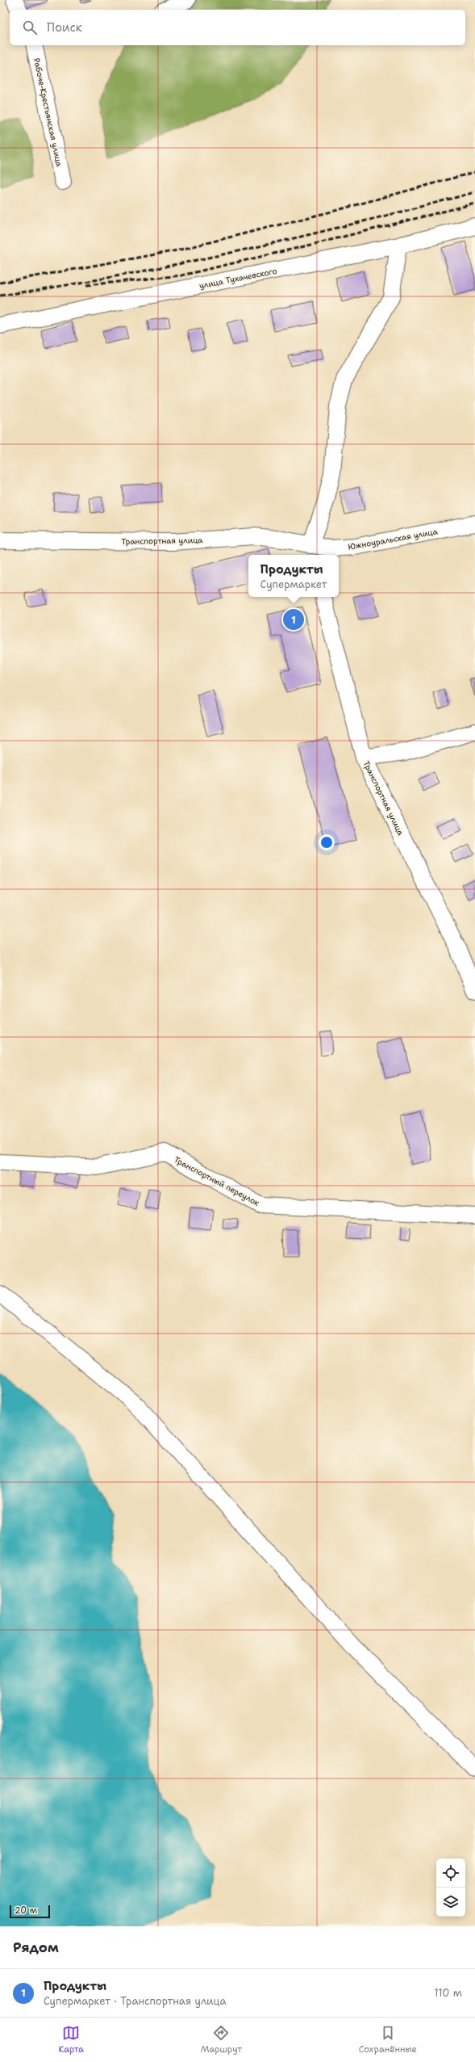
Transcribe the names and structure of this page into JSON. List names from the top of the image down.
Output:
{
  "streets": {
    "street": [
      "Рабоче-Крестьянская улица",
      "улица Тухачевского",
      "Южноуральская улица",
      "Транспортная улица",
      "Транспортный переулок"
    ]
  },
  "crossings": [
    ["Южноуральская улица", "Транспортная улица"]
  ],
  "scale_bar": "20 m",
  "page": {
    "search": "Поиск",
    "popup": ["Продукты", "Супермаркет"],
    "pins": "1",
    "scale": "20 m",
    "heading": "Рядом",
    "list": [
      {
        "mark": "1",
        "name": "Продукты",
        "note": "Супермаркет · Транспортная улица",
        "value": "110 m"
      }
    ],
    "nav": ["Карта", "Маршрут", "Сохранённые"]
  }
}
